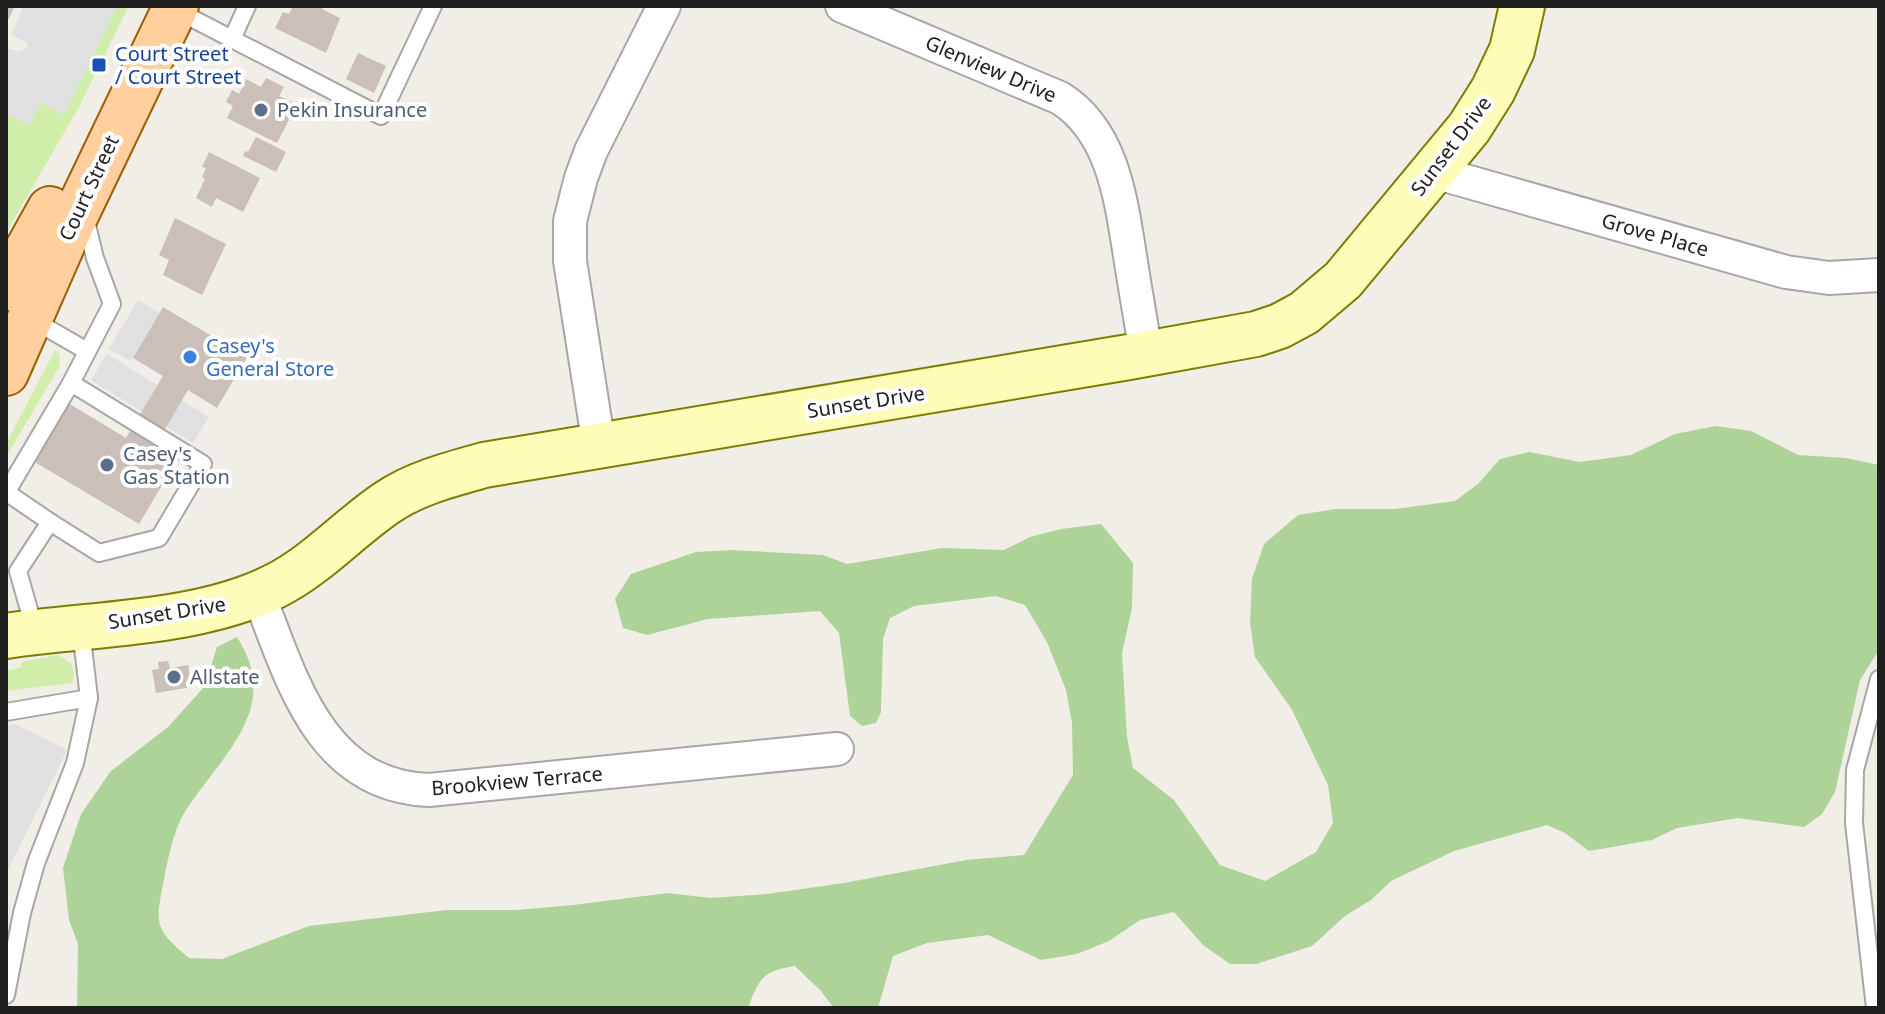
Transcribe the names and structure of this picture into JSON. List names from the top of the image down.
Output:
{
  "streets": {
    "main road": ["Court Street"],
    "street": [
      "Glenview Drive",
      "Sunset Drive",
      "Grove Place",
      "Brookview Terrace"
    ]
  },
  "crossings": [
    ["Glenview Drive", "Sunset Drive"],
    ["Sunset Drive", "Grove Place"],
    ["Sunset Drive", "Brookview Terrace"]
  ],
  "places": {
    "transit": ["Court Street / Court Street"],
    "other": [
      "Pekin Insurance",
      "Casey's General Store",
      "Casey's Gas Station",
      "Allstate"
    ]
  }
}
